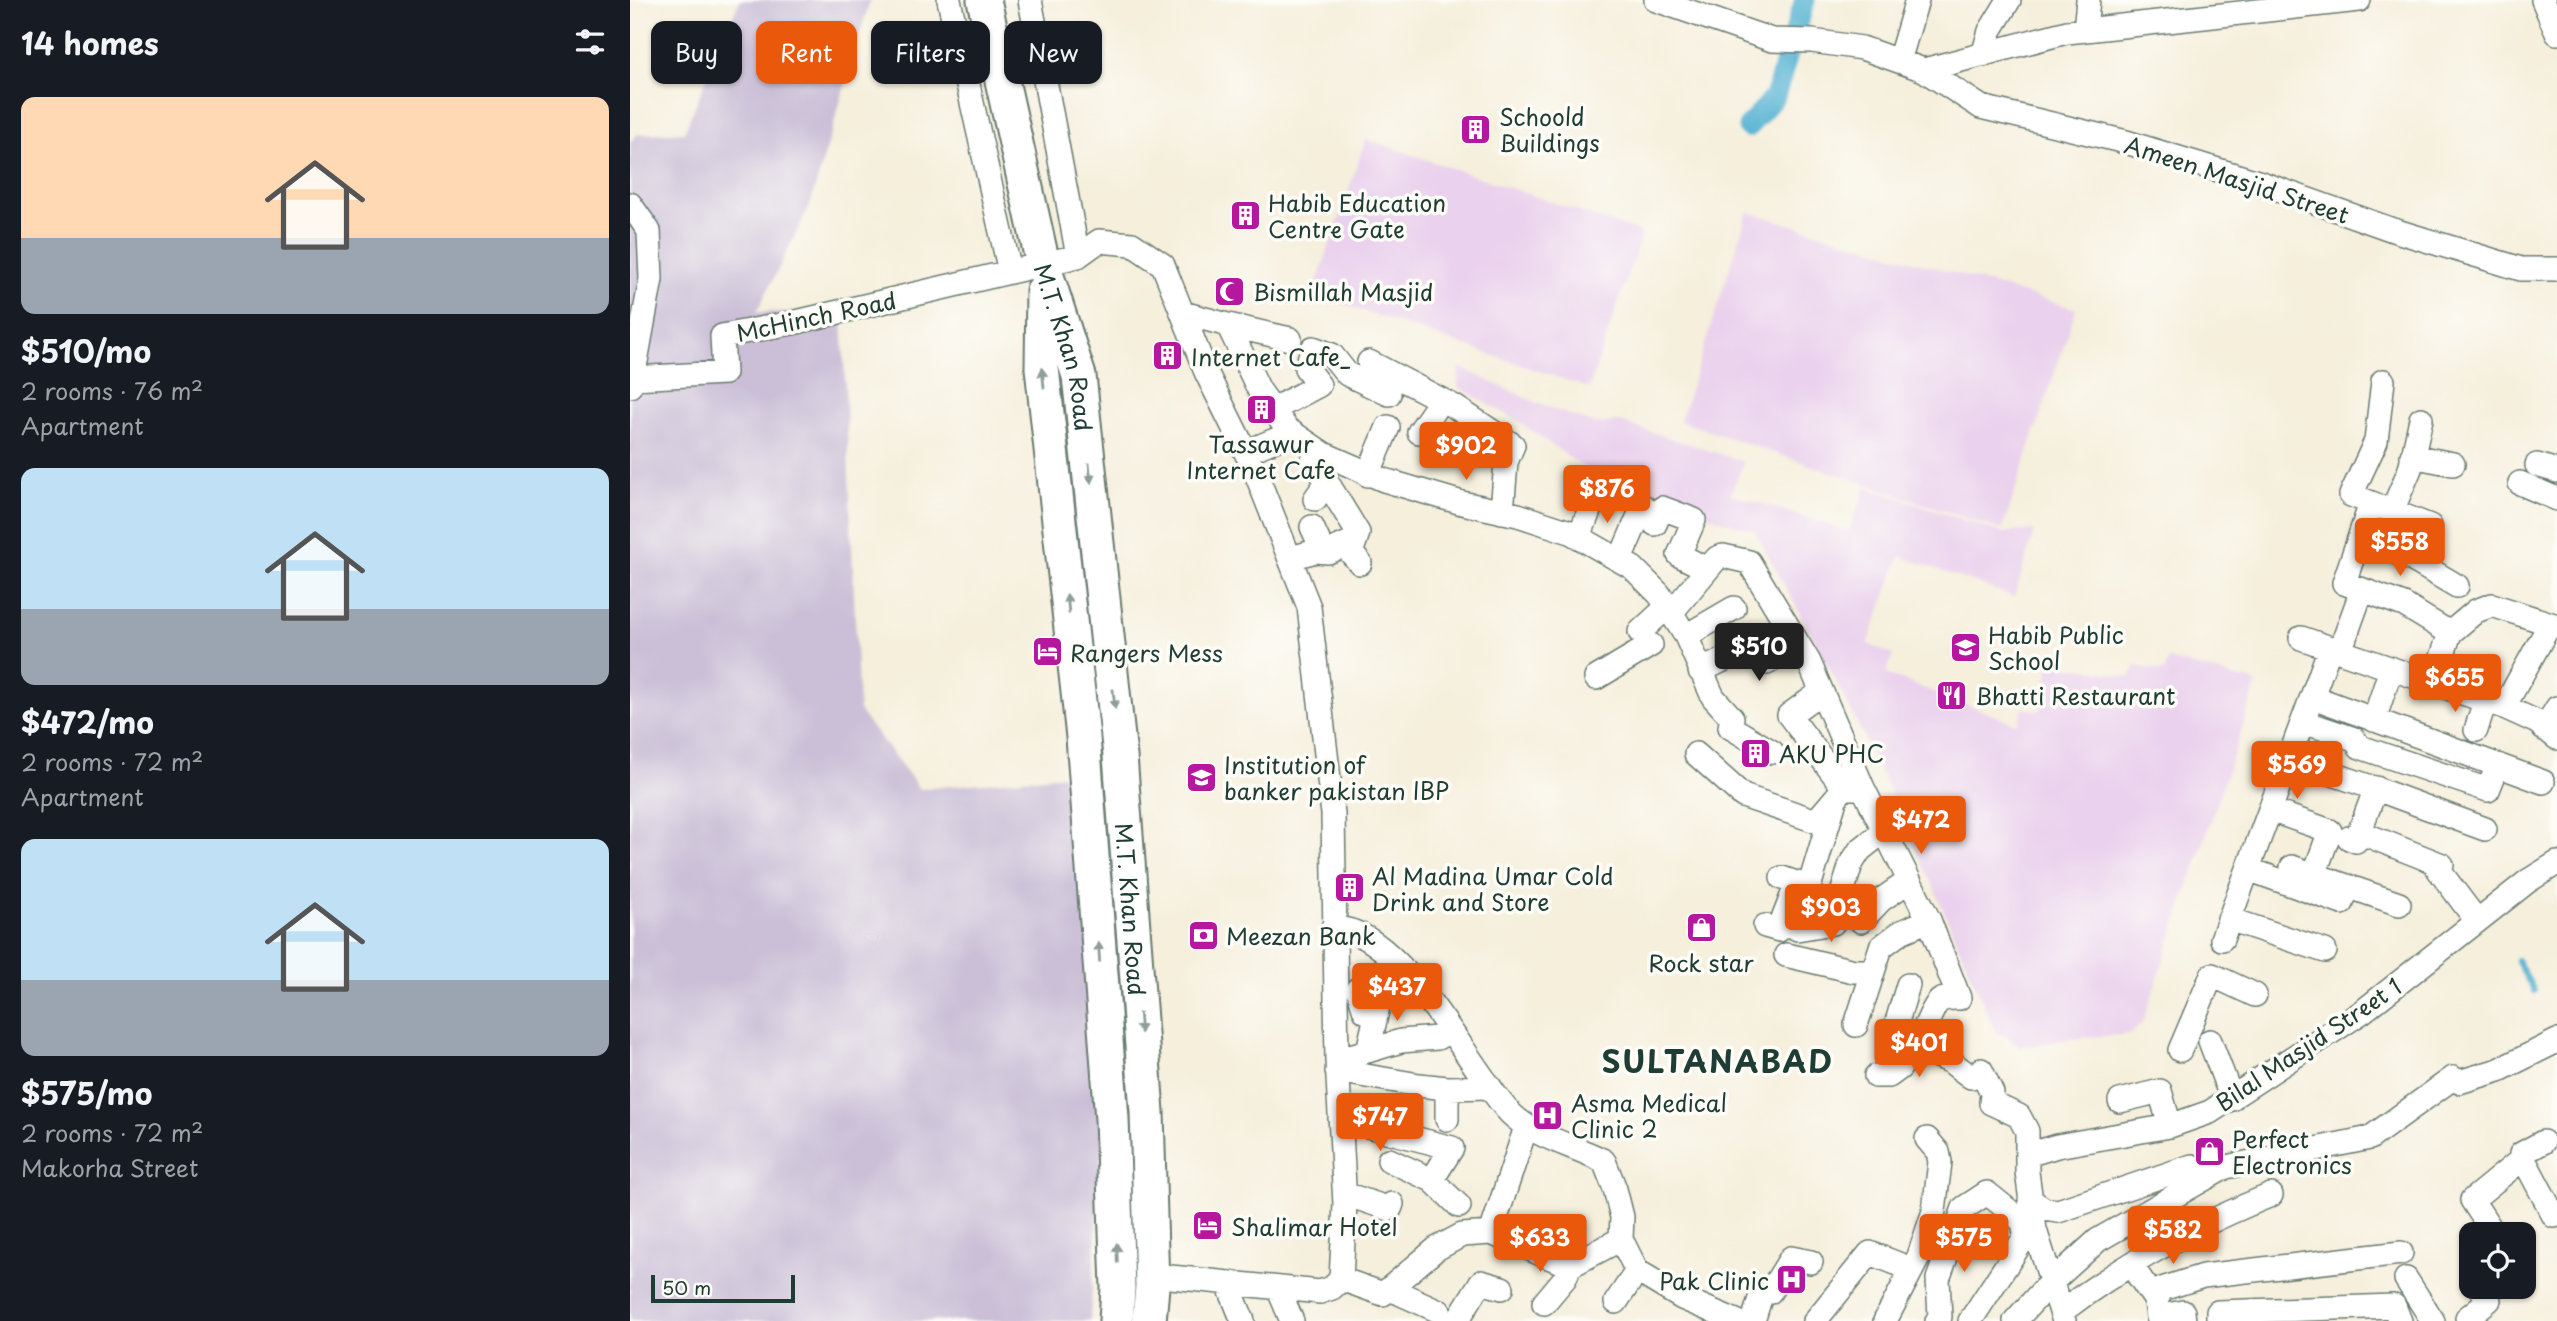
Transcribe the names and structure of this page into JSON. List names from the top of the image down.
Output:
{
  "streets": {
    "highway": ["M.T. Khan Road"],
    "street": ["Ameen Masjid Street", "McHinch Road", "Bilal Masjid Street 1"]
  },
  "crossings": [
    ["McHinch Road", "M.T. Khan Road"]
  ],
  "districts": ["SULTANABAD"],
  "places": {
    "building": [
      "Schoold Buildings",
      "Habib Education Centre Gate",
      "Internet Cafe_",
      "Tassawur Internet Cafe",
      "AKU PHC",
      "Al Madina Umar Cold Drink and Store"
    ],
    "mosque": ["Bismillah Masjid"],
    "school or university": ["Habib Public School", "Institution of banker pakistan IBP"],
    "hotel": ["Rangers Mess", "Shalimar Hotel"],
    "restaurant": ["Bhatti Restaurant"],
    "shop": ["Rock star", "Perfect Electronics"],
    "bank": ["Meezan Bank"],
    "hospital": ["Asma Medical Clinic 2", "Pak Clinic"]
  },
  "scale_bar": "50 m",
  "page": {
    "heading": "14 homes",
    "chip": [
      "Buy",
      "Rent",
      "Filters",
      "New"
    ],
    "list": [
      {
        "name": "$510/mo",
        "note": "2 rooms · 76 m² · Apartment"
      },
      {
        "name": "$472/mo",
        "note": "2 rooms · 72 m² · Apartment"
      },
      {
        "name": "$575/mo",
        "note": "2 rooms · 72 m² · Makorha Street"
      }
    ],
    "price": [
      "$902",
      "$876",
      "$558",
      "$510",
      "$655",
      "$569",
      "$472",
      "$903",
      "$437",
      "$401",
      "$747",
      "$582",
      "$633",
      "$575"
    ],
    "scale": "50 m"
  }
}
